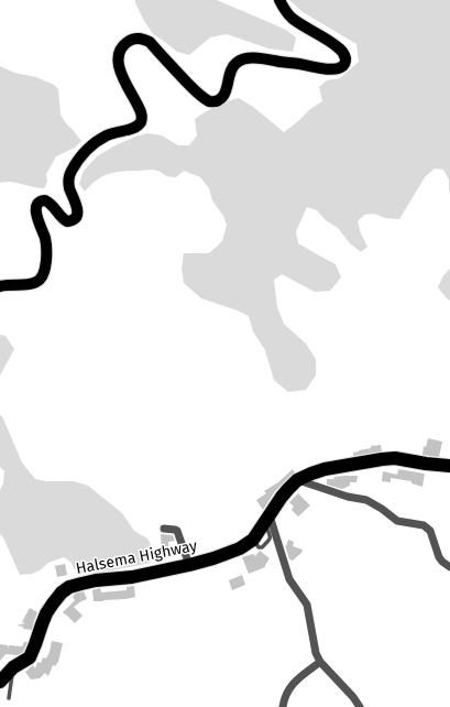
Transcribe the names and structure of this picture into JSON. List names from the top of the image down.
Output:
{
  "streets": {
    "highway": ["Halsema Highway"]
  }
}
